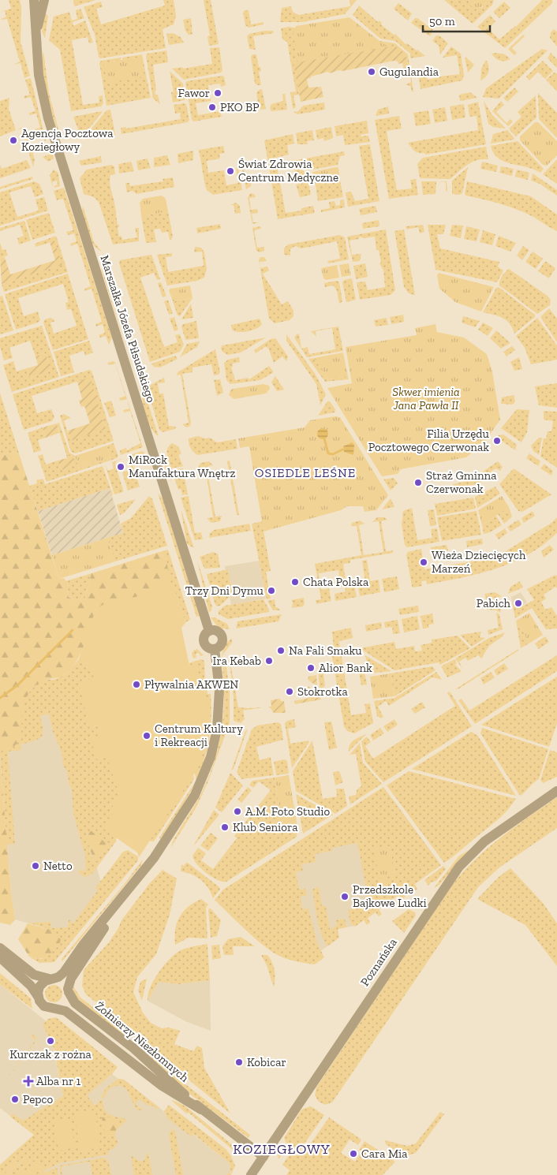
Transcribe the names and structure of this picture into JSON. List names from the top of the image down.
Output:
{
  "streets": {
    "street": ["Marszałka Józefa Piłsudskiego", "Poznańska", "Żołnierzy Niezłomnych"]
  },
  "crossings": [
    ["Poznańska", "Żołnierzy Niezłomnych"]
  ],
  "districts": ["OSIEDLE LEŚNE", "KOZIEGŁOWY"],
  "parks": ["Skwer imienia Jana Pawła II"],
  "places": {
    "other": [
      "Gugulandia",
      "Fawor",
      "PKO BP",
      "Agencja Pocztowa Koziegłowy",
      "Świat Zdrowia Centrum Medyczne",
      "Filia Urzędu Pocztowego Czerwonak",
      "MiRock Manufaktura Wnętrz",
      "Straż Gminna Czerwonak",
      "Wieża Dziecięcych Marzeń",
      "Chata Polska",
      "Trzy Dni Dymu",
      "Pabich",
      "Na Fali Smaku",
      "Ira Kebab",
      "Alior Bank",
      "Pływalnia AKWEN",
      "Stokrotka",
      "Centrum Kultury i Rekreacji",
      "A.M. Foto Studio",
      "Klub Seniora",
      "Netto",
      "Przedszkole Bajkowe Ludki",
      "Kurczak z rożna",
      "Kobicar",
      "Pepco",
      "Cara Mia"
    ],
    "health": ["Alba nr 1"]
  },
  "scale_bar": "50 m"
}
